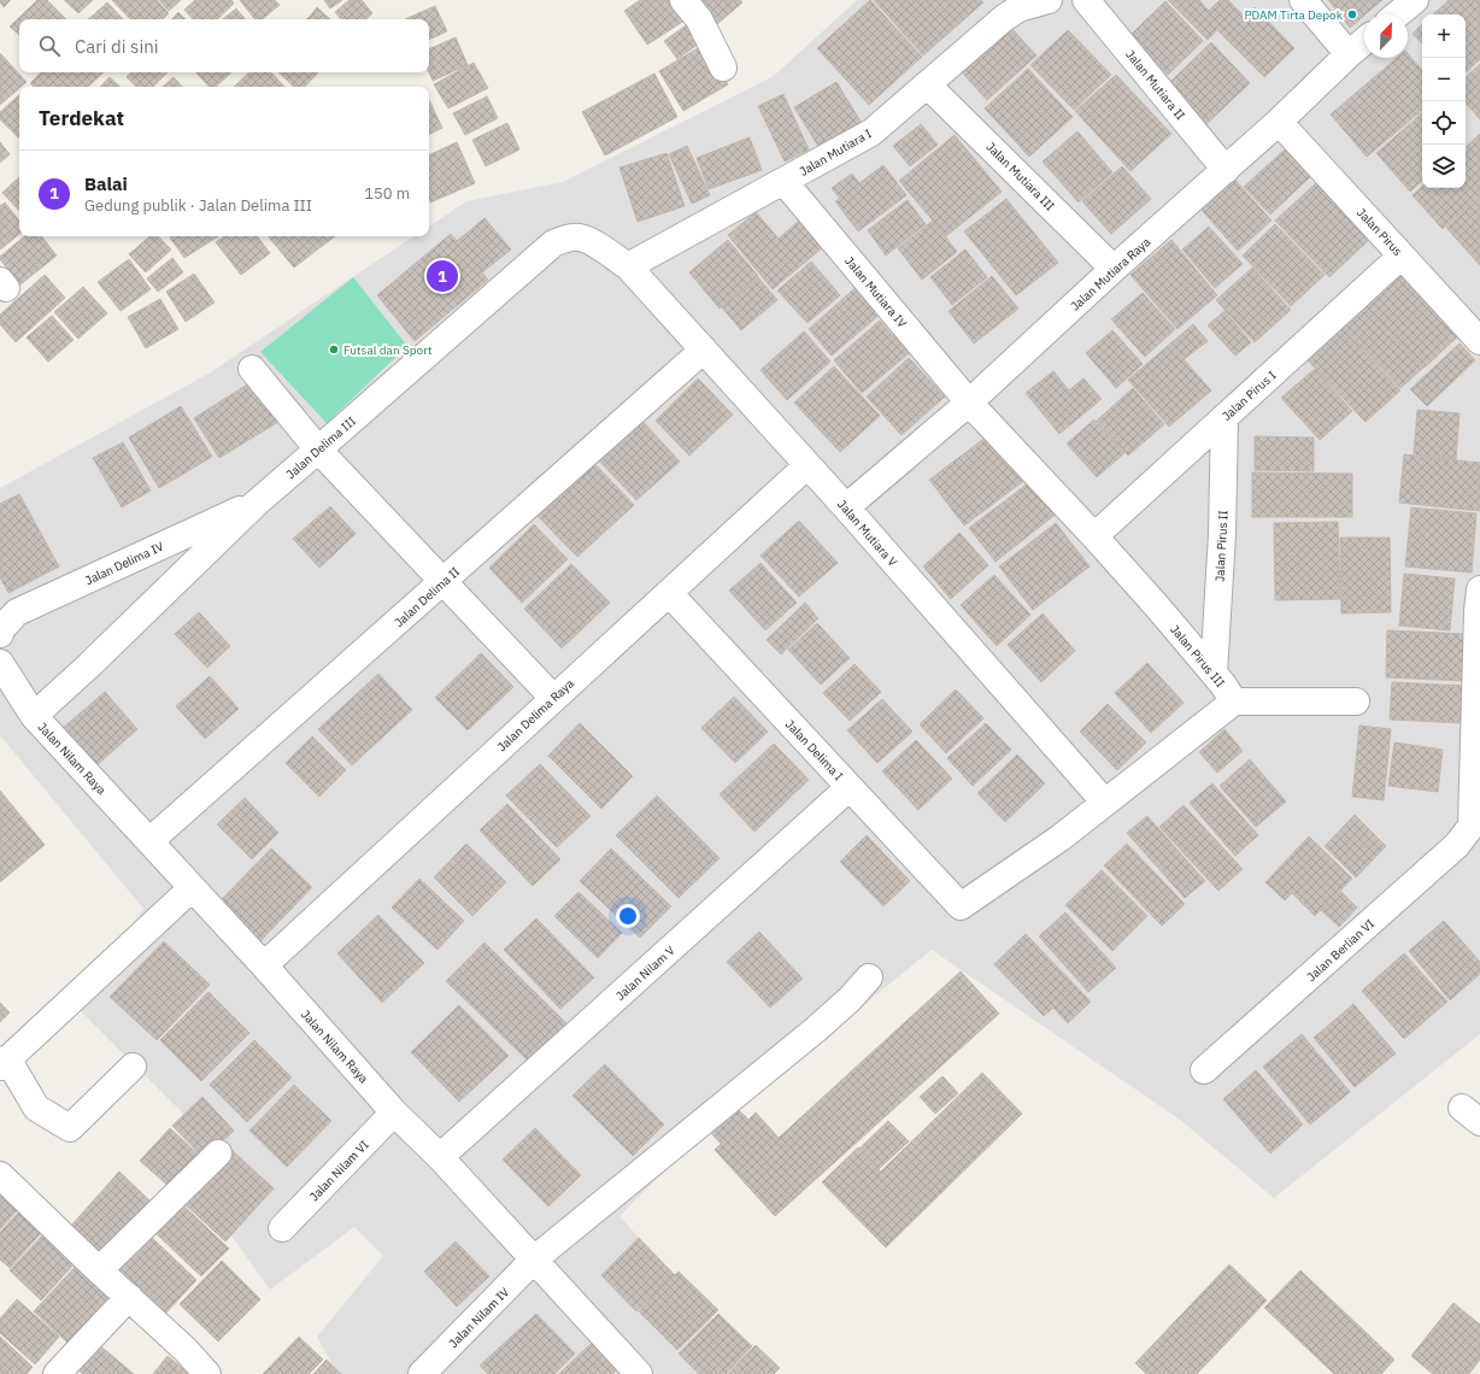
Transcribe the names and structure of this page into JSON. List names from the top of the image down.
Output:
{
  "streets": {
    "street": [
      "Jalan Mutiara II",
      "Jalan Mutiara I",
      "Jalan Mutiara III",
      "Jalan Pirus",
      "Jalan Mutiara Raya",
      "Jalan Mutiara IV",
      "Jalan Pirus I",
      "Jalan Delima III",
      "Jalan Mutiara V",
      "Jalan Pirus II",
      "Jalan Delima IV",
      "Jalan Delima II",
      "Jalan Pirus III",
      "Jalan Delima Raya",
      "Jalan Delima I",
      "Jalan Nilam Raya",
      "Jalan Berlian VI",
      "Jalan Nilam V",
      "Jalan Nilam VI",
      "Jalan Nilam IV"
    ]
  },
  "crossings": [
    ["Jalan Mutiara II", "Jalan Mutiara Raya"],
    ["Jalan Mutiara I", "Jalan Mutiara III"],
    ["Jalan Mutiara I", "Jalan Mutiara IV"],
    ["Jalan Mutiara I", "Jalan Delima III"],
    ["Jalan Mutiara I", "Jalan Mutiara V"],
    ["Jalan Mutiara III", "Jalan Mutiara Raya"],
    ["Jalan Pirus", "Jalan Mutiara Raya"],
    ["Jalan Pirus", "Jalan Pirus I"],
    ["Jalan Mutiara Raya", "Jalan Mutiara IV"],
    ["Jalan Mutiara Raya", "Jalan Mutiara V"],
    ["Jalan Mutiara Raya", "Jalan Pirus III"],
    ["Jalan Mutiara IV", "Jalan Pirus III"],
    ["Jalan Pirus I", "Jalan Pirus II"],
    ["Jalan Pirus I", "Jalan Pirus III"],
    ["Jalan Delima III", "Jalan Mutiara V"],
    ["Jalan Delima III", "Jalan Delima IV"],
    ["Jalan Delima III", "Jalan Nilam Raya"],
    ["Jalan Mutiara V", "Jalan Delima II"],
    ["Jalan Mutiara V", "Jalan Delima Raya"],
    ["Jalan Mutiara V", "Jalan Delima I"],
    ["Jalan Pirus II", "Jalan Pirus III"],
    ["Jalan Delima II", "Jalan Nilam Raya"],
    ["Jalan Delima Raya", "Jalan Delima I"],
    ["Jalan Delima Raya", "Jalan Nilam Raya"],
    ["Jalan Delima I", "Jalan Nilam V"],
    ["Jalan Nilam Raya", "Jalan Nilam V"],
    ["Jalan Nilam Raya", "Jalan Nilam VI"],
    ["Jalan Nilam Raya", "Jalan Nilam IV"]
  ],
  "places": ["PDAM Tirta Depok", "Futsal dan Sport"],
  "north": "top right",
  "page": {
    "map_buttons": ["+", "−"],
    "search": "Cari di sini",
    "heading": "Terdekat",
    "list": [
      {
        "mark": "1",
        "name": "Balai",
        "note": "Gedung publik · Jalan Delima III",
        "value": "150 m"
      }
    ],
    "pins": "1"
  }
}
